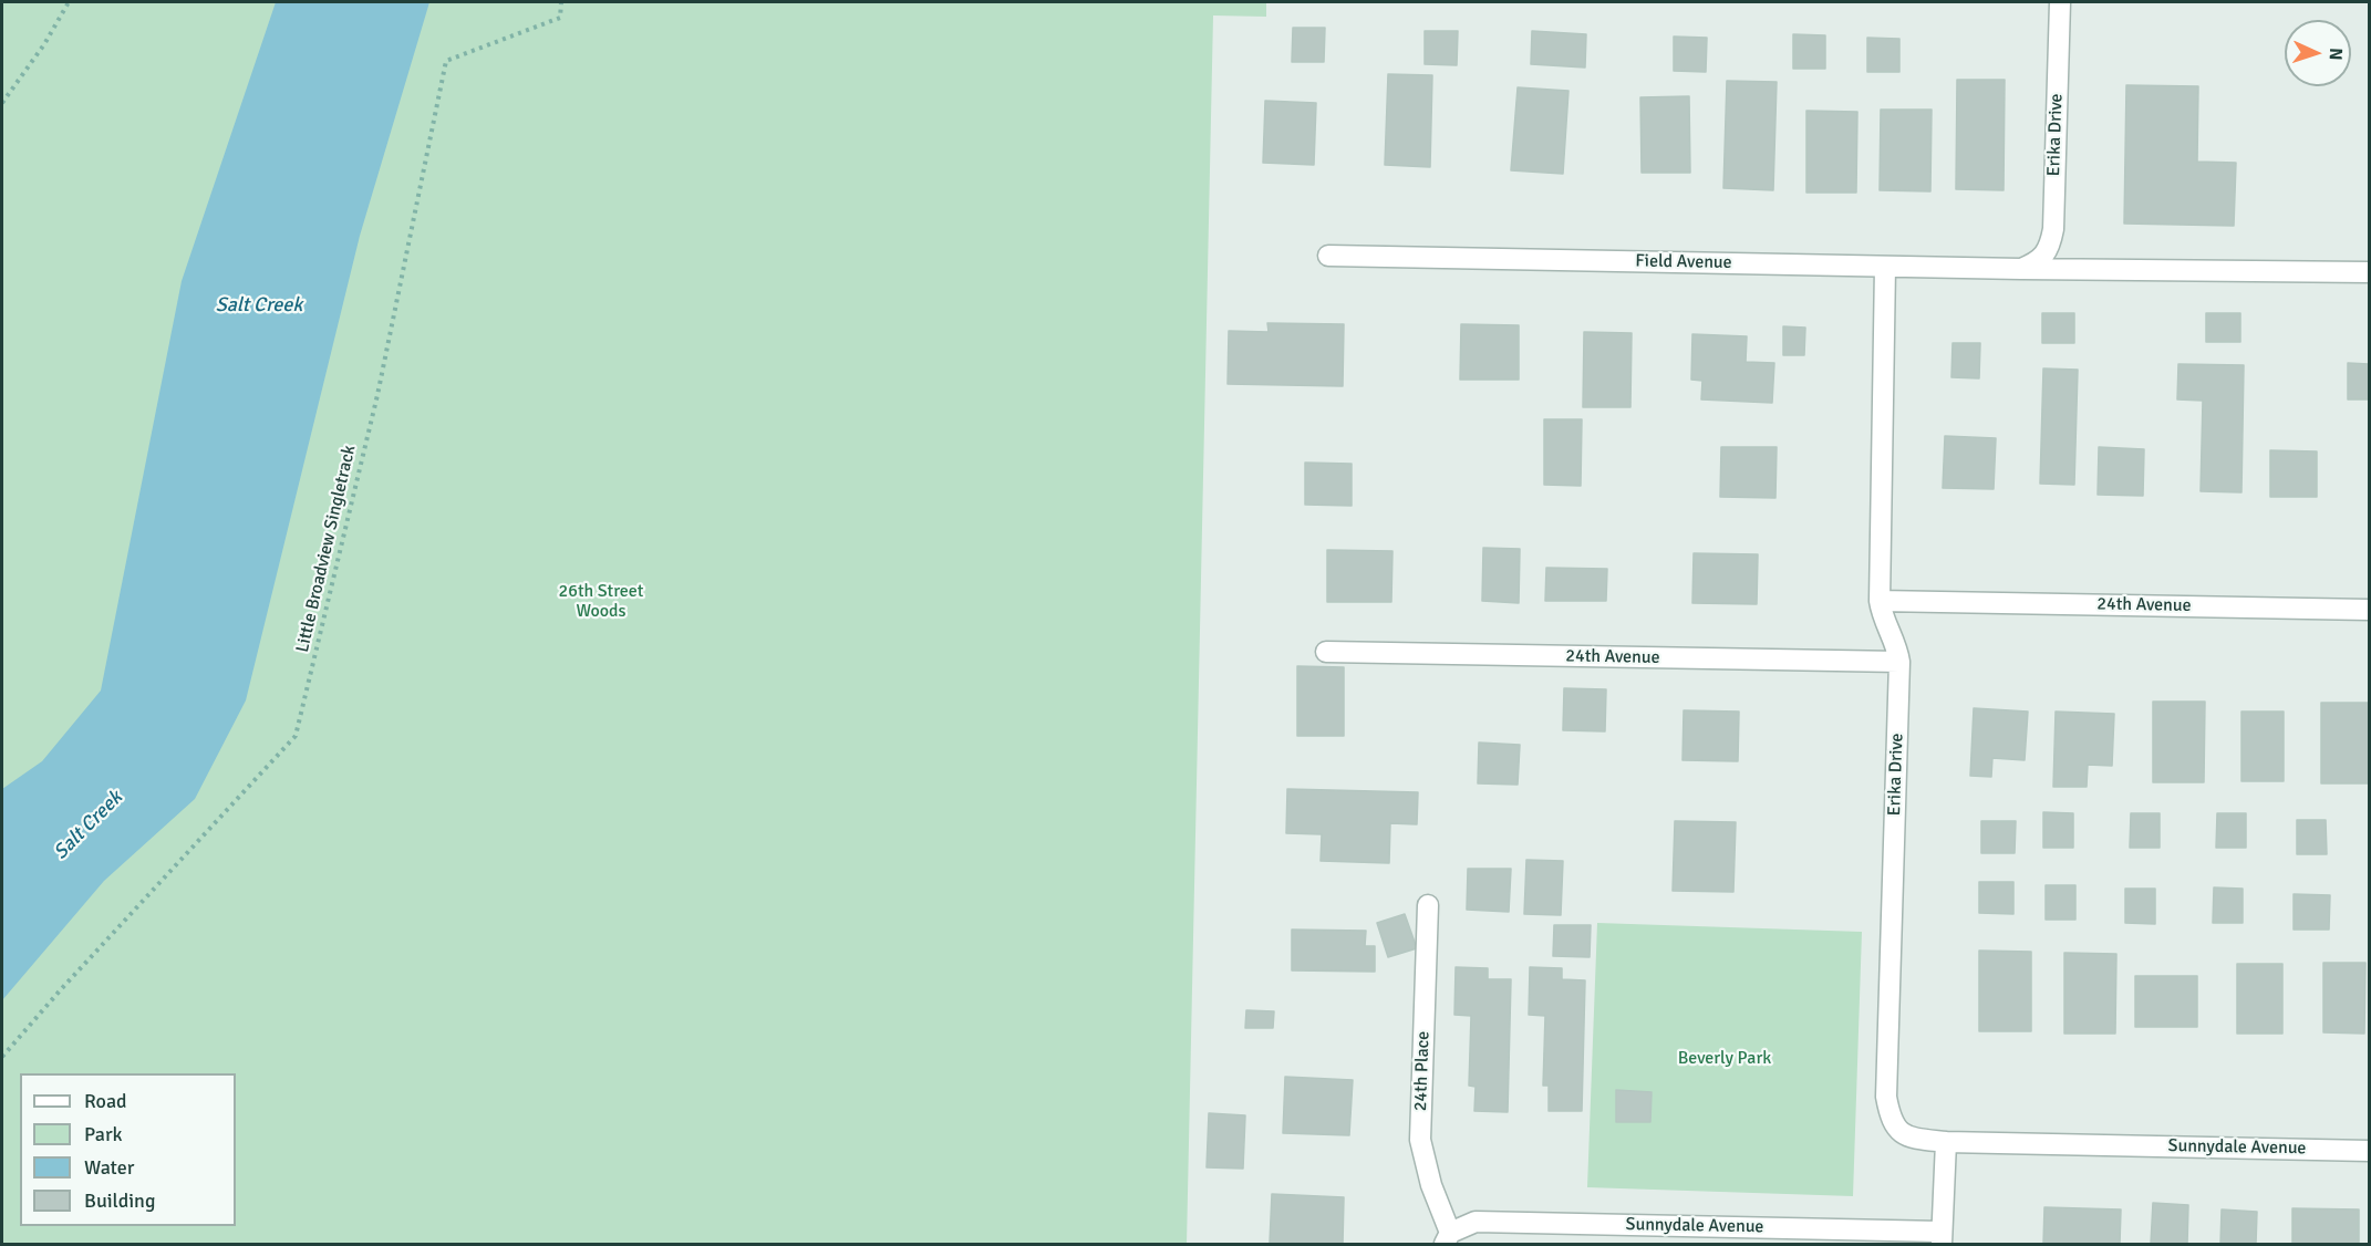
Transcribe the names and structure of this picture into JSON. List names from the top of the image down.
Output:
{
  "streets": {
    "street": [
      "Erika Drive",
      "Field Avenue",
      "24th Avenue",
      "24th Place",
      "Sunnydale Avenue"
    ],
    "path": ["Little Broadview Singletrack"]
  },
  "crossings": [
    ["Erika Drive", "Field Avenue"],
    ["Erika Drive", "24th Avenue"],
    ["Erika Drive", "Sunnydale Avenue"],
    ["24th Place", "Sunnydale Avenue"]
  ],
  "water": ["Salt Creek"],
  "parks": ["26th Street Woods", "Beverly Park"],
  "legend": [
    "Road",
    "Park",
    "Water",
    "Building"
  ],
  "north": "right"
}
